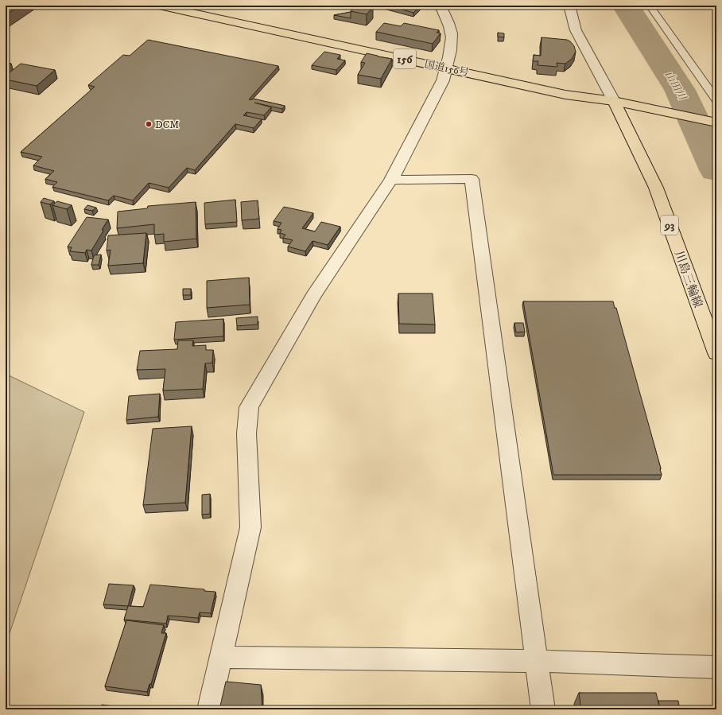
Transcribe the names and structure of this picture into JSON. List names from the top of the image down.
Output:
{
  "streets": {
    "main road": [
      "156",
      "国道156号",
      "93",
      "川島三輪線"
    ]
  },
  "crossings": [
    ["国道156号", "川島三輪線"]
  ],
  "water": ["山田川"],
  "places": ["DCM"]
}
